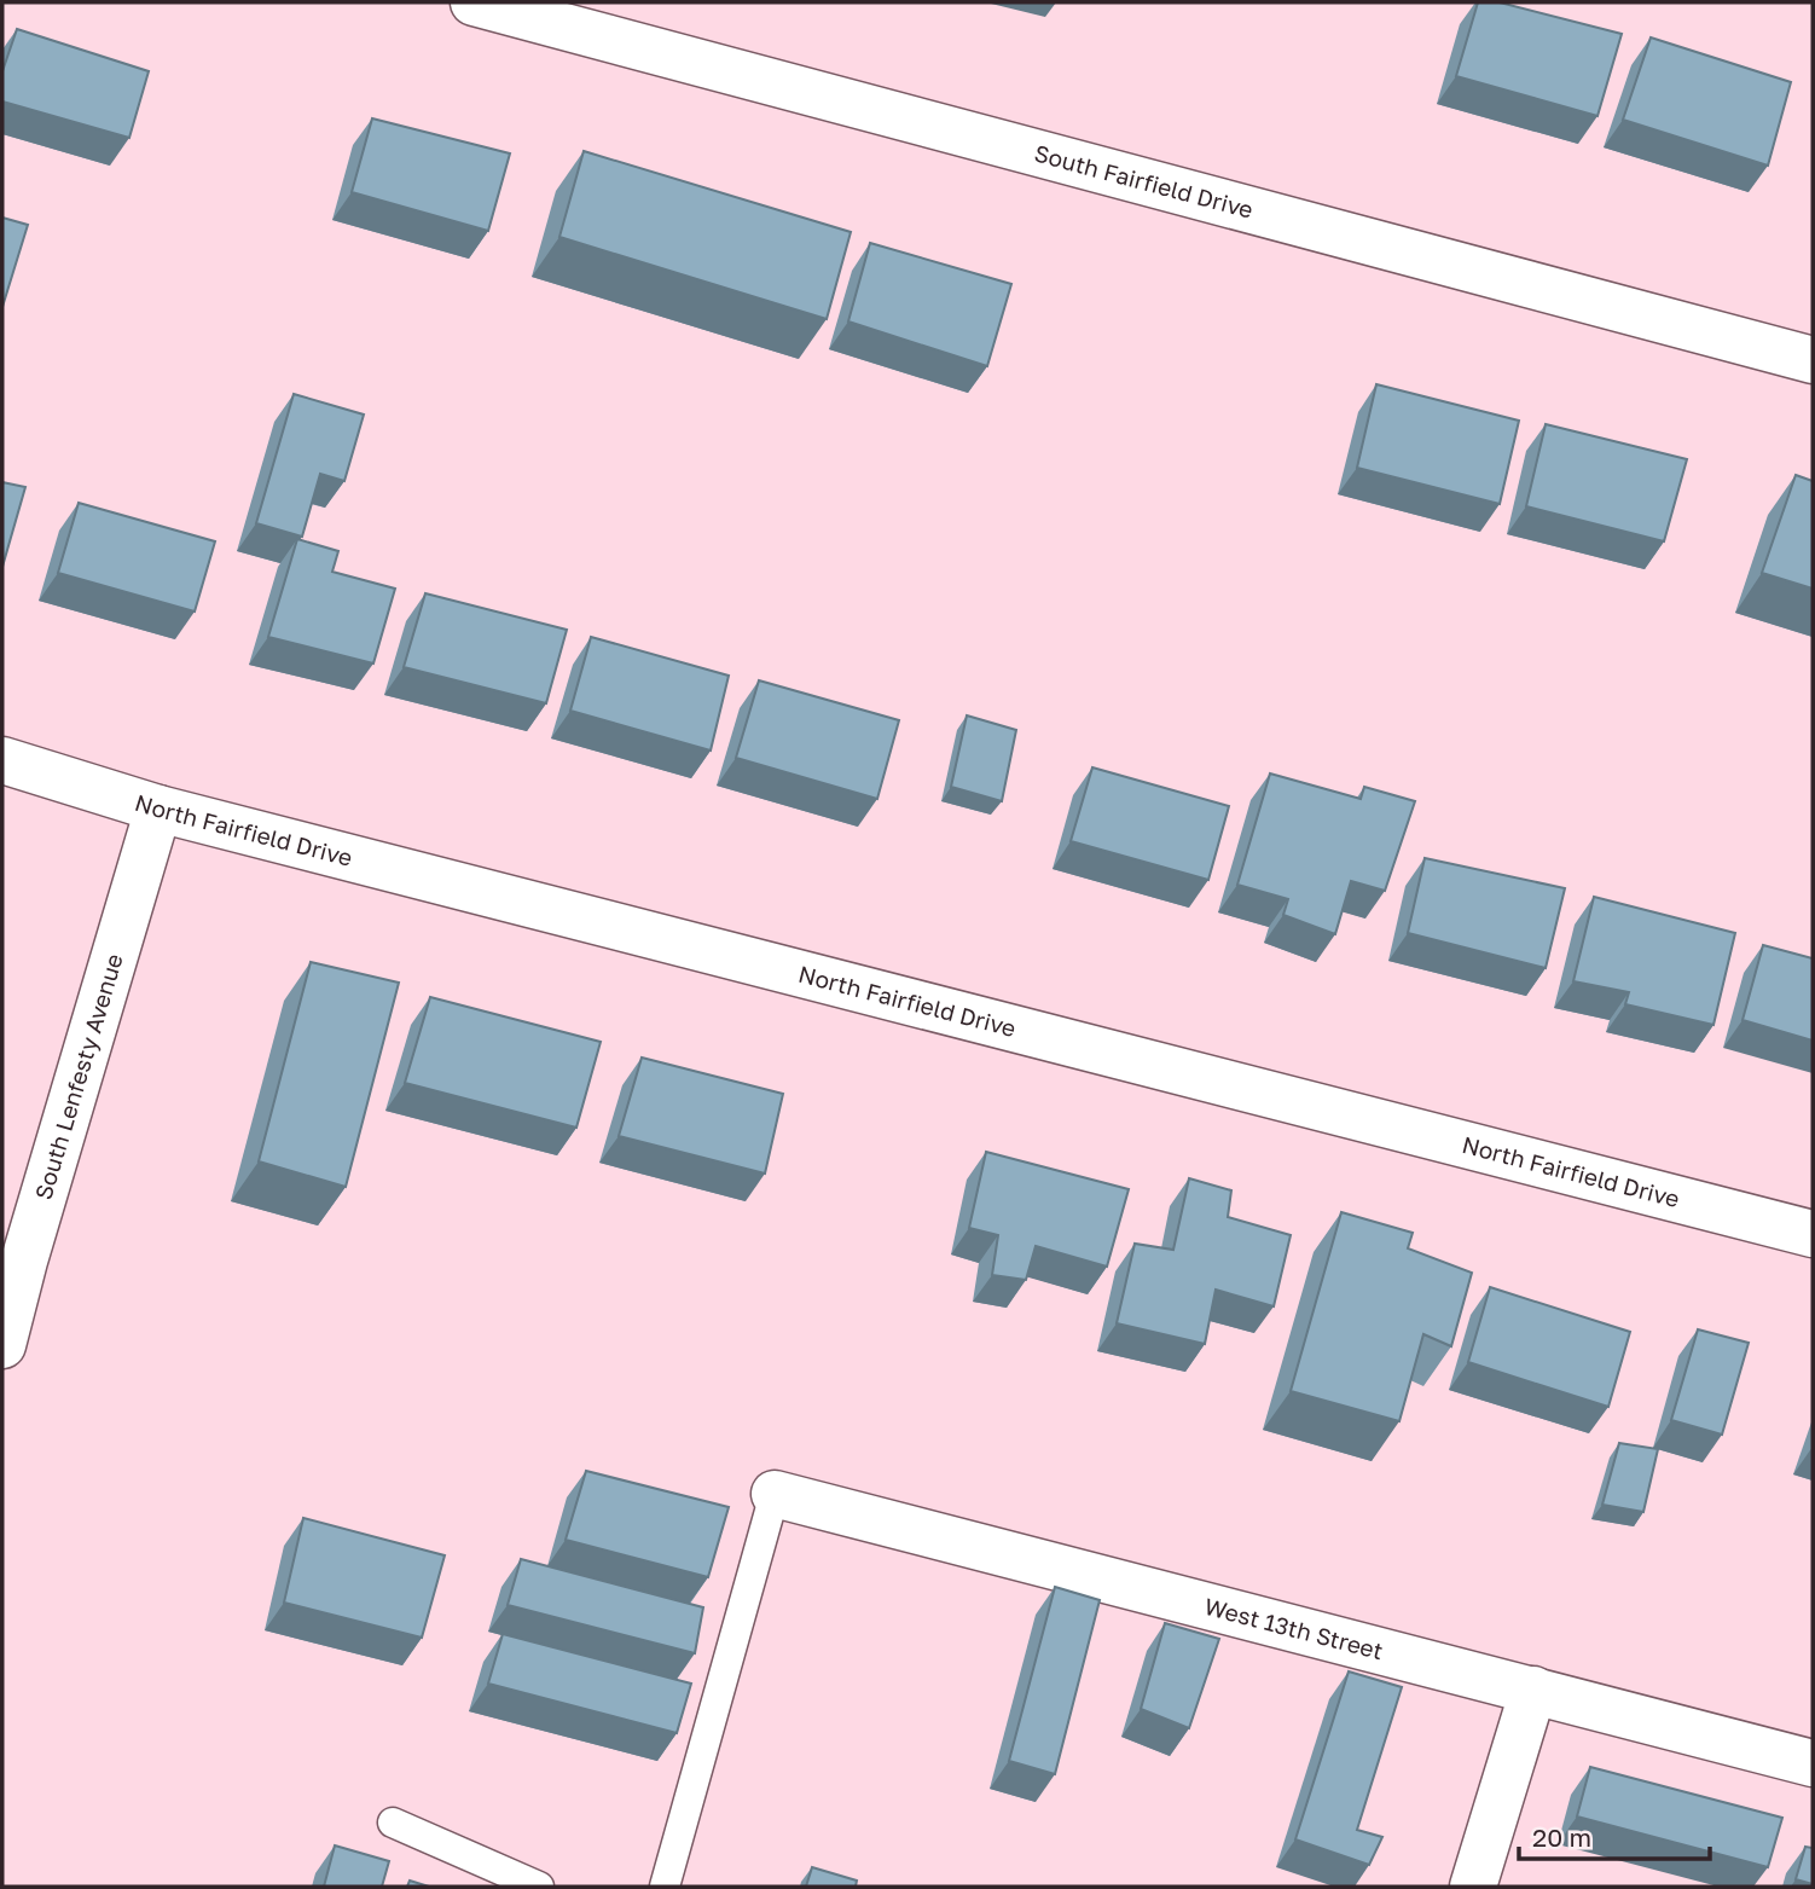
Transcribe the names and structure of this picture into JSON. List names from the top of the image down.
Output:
{
  "streets": {
    "street": [
      "South Fairfield Drive",
      "North Fairfield Drive",
      "South Lenfesty Avenue",
      "West 13th Street"
    ]
  },
  "crossings": [
    ["North Fairfield Drive", "South Lenfesty Avenue"]
  ],
  "scale_bar": "20 m"
}
